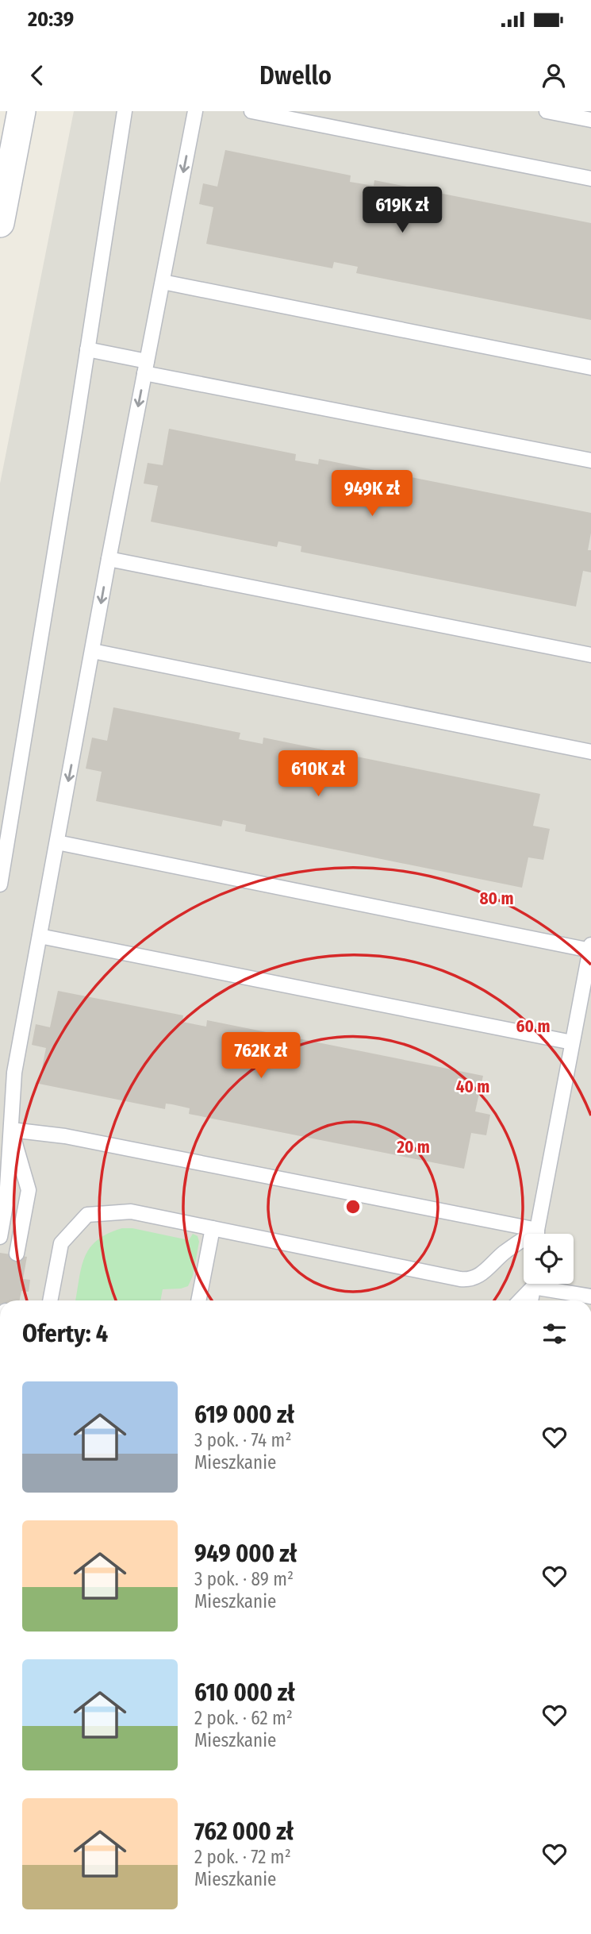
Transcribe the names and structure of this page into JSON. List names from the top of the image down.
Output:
{
  "page": {
    "status": "20:39",
    "header": "Dwello",
    "price": [
      "619K zł",
      "949K zł",
      "610K zł",
      "762K zł"
    ],
    "heading": "Oferty: 4",
    "list": [
      {
        "name": "619 000 zł",
        "note": "3 pok. · 74 m² · Mieszkanie"
      },
      {
        "name": "949 000 zł",
        "note": "3 pok. · 89 m² · Mieszkanie"
      },
      {
        "name": "610 000 zł",
        "note": "2 pok. · 62 m² · Mieszkanie"
      },
      {
        "name": "762 000 zł",
        "note": "2 pok. · 72 m² · Mieszkanie"
      }
    ]
  },
  "rings": [
    "80 m",
    "60 m",
    "40 m",
    "20 m"
  ]
}
